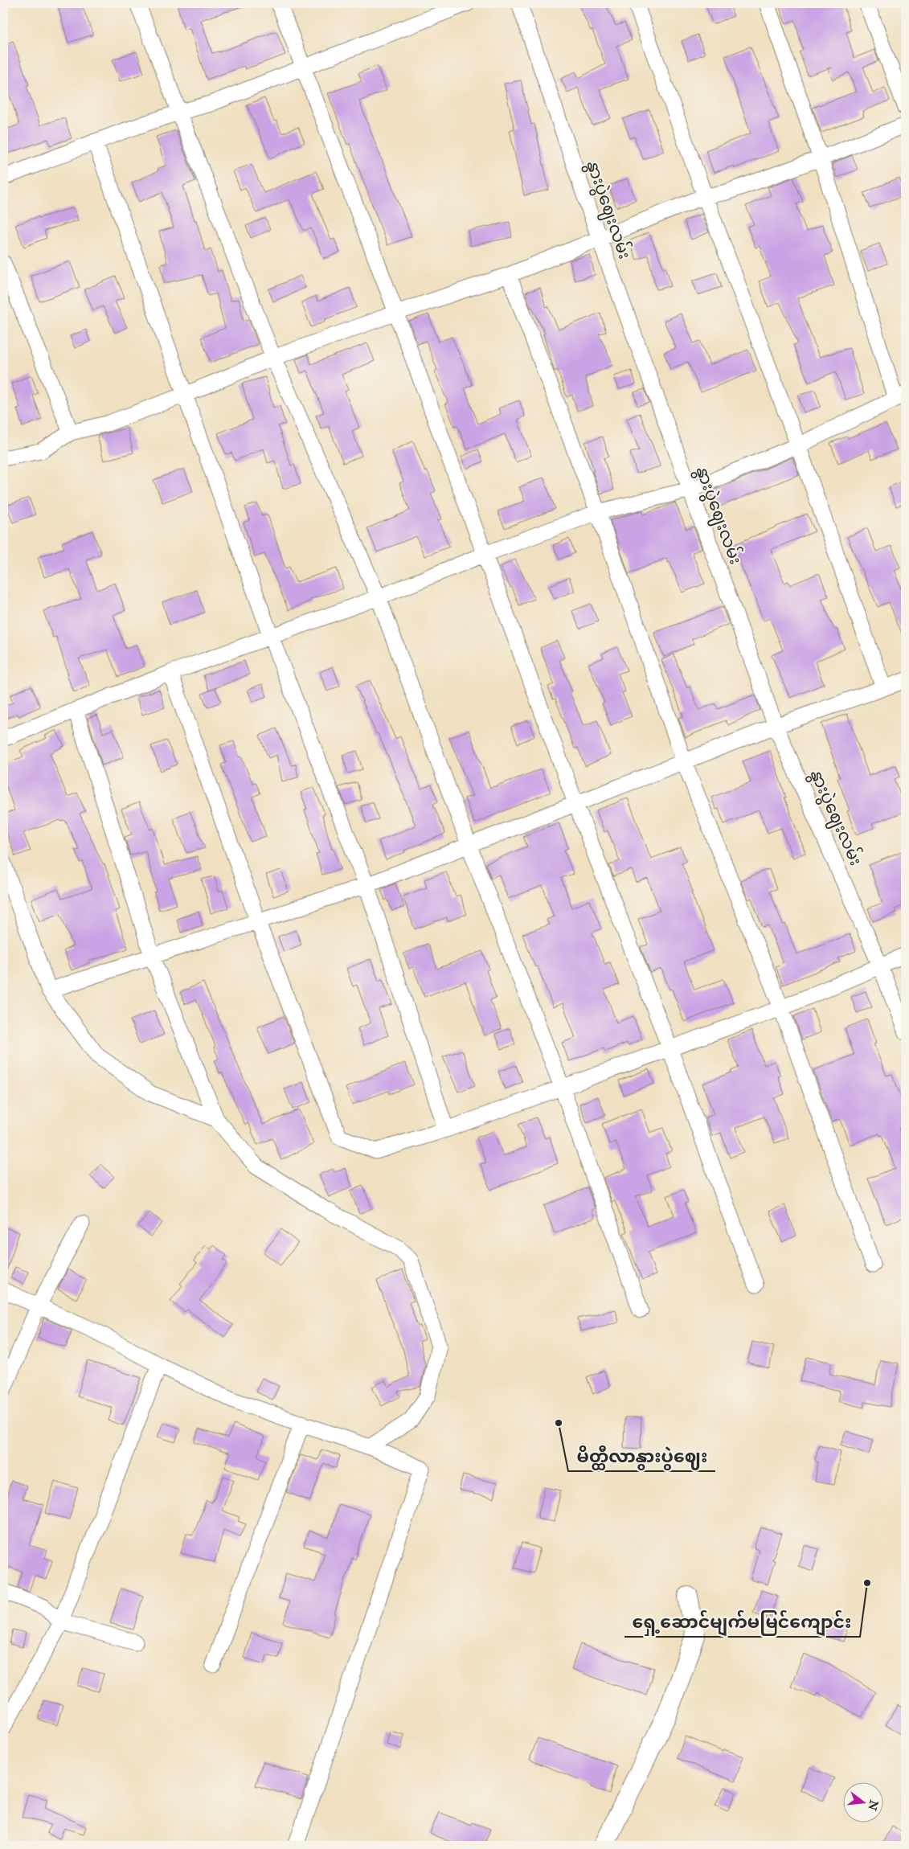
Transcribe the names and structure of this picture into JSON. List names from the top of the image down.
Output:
{
  "streets": {
    "street": ["နွားပွဲဈေးလမ်း"]
  },
  "places": ["မိတ္ထီလာနွားပွဲဈေး", "ရှေ့ဆောင်မျက်မမြင်ကျောင်း"],
  "north": "right"
}
